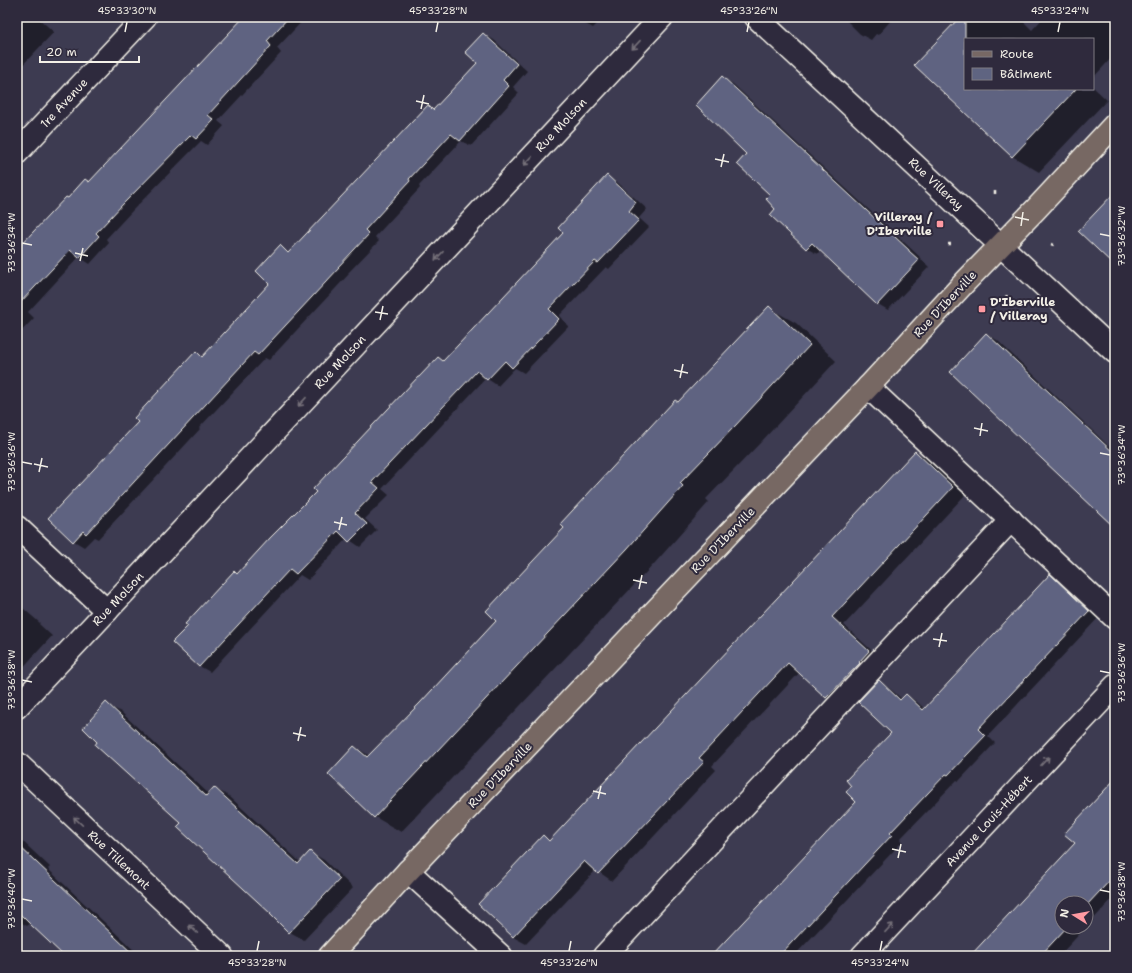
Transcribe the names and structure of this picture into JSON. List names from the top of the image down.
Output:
{
  "streets": {
    "main road": ["Rue D'Iberville"],
    "street": [
      "1re Avenue",
      "Rue Molson",
      "Rue Villeray",
      "Avenue Louis-Hébert",
      "Rue Tillemont"
    ]
  },
  "crossings": [
    ["Rue Villeray", "Rue D'Iberville"]
  ],
  "one_way": ["Rue Molson", "Rue Tillemont"],
  "places": {
    "transit": ["Villeray / D'Iberville", "D'Iberville / Villeray"]
  },
  "legend": ["Route", "Bâtiment"],
  "scale_bar": "20 m",
  "north": "left",
  "coordinates": [
    "45°33'30\"N",
    "45°33'28\"N",
    "45°33'26\"N",
    "45°33'24\"N",
    "73°36'32\"W",
    "73°36'34\"W",
    "73°36'36\"W",
    "73°36'38\"W",
    "73°36'40\"W"
  ]
}
